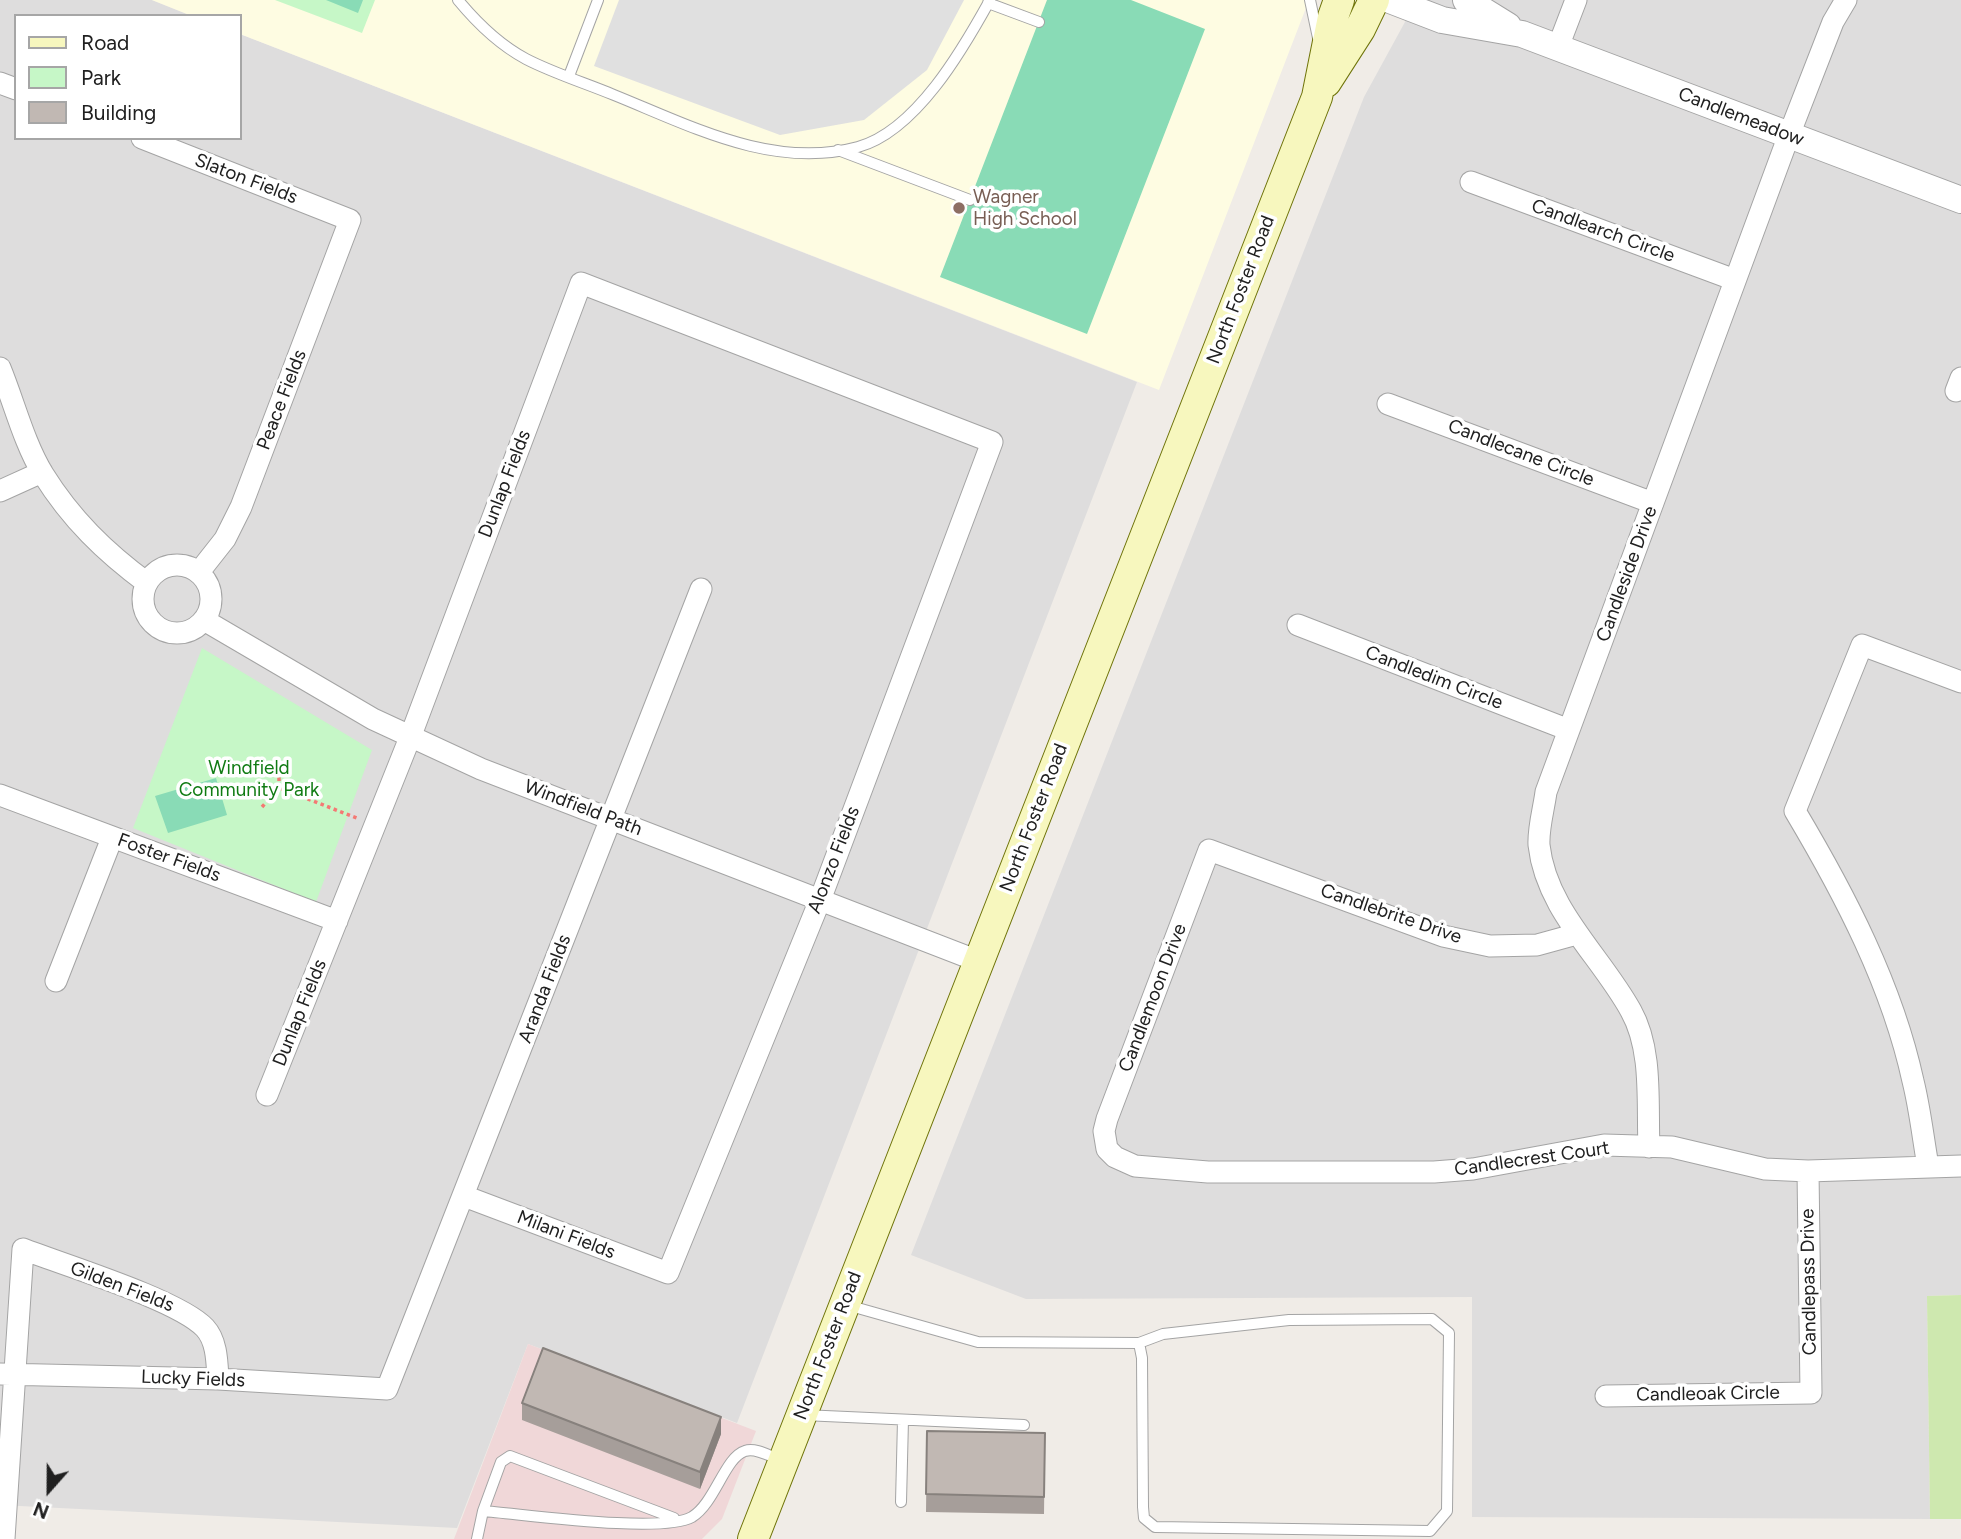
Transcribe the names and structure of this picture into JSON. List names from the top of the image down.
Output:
{
  "streets": {
    "main road": ["North Foster Road"],
    "street": [
      "Candlemeadow",
      "Slaton Fields",
      "Candlearch Circle",
      "Peace Fields",
      "Candlecane Circle",
      "Dunlap Fields",
      "Candleside Drive",
      "Candledim Circle",
      "Windfield Path",
      "Foster Fields",
      "Alonzo Fields",
      "Candlebrite Drive",
      "Aranda Fields",
      "Candlemoon Drive",
      "Candlecrest Court",
      "Milani Fields",
      "Candlepass Drive",
      "Gilden Fields",
      "Lucky Fields",
      "Candleoak Circle"
    ]
  },
  "crossings": [
    ["Candlemeadow", "Candleside Drive"],
    ["Slaton Fields", "Peace Fields"],
    ["Candlearch Circle", "Candleside Drive"],
    ["North Foster Road", "Windfield Path"],
    ["Peace Fields", "Windfield Path"],
    ["Candlecane Circle", "Candleside Drive"],
    ["Dunlap Fields", "Windfield Path"],
    ["Dunlap Fields", "Foster Fields"],
    ["Dunlap Fields", "Alonzo Fields"],
    ["Candleside Drive", "Candledim Circle"],
    ["Candleside Drive", "Candlebrite Drive"],
    ["Candleside Drive", "Candlecrest Court"],
    ["Windfield Path", "Alonzo Fields"],
    ["Windfield Path", "Aranda Fields"],
    ["Alonzo Fields", "Milani Fields"],
    ["Candlebrite Drive", "Candlemoon Drive"],
    ["Aranda Fields", "Milani Fields"],
    ["Aranda Fields", "Lucky Fields"],
    ["Candlemoon Drive", "Candlecrest Court"],
    ["Candlecrest Court", "Candlepass Drive"],
    ["Candlepass Drive", "Candleoak Circle"],
    ["Gilden Fields", "Lucky Fields"]
  ],
  "parks": ["Windfield Community Park"],
  "places": ["Wagner High School"],
  "legend": ["Road", "Park", "Building"],
  "north": "bottom"
}
